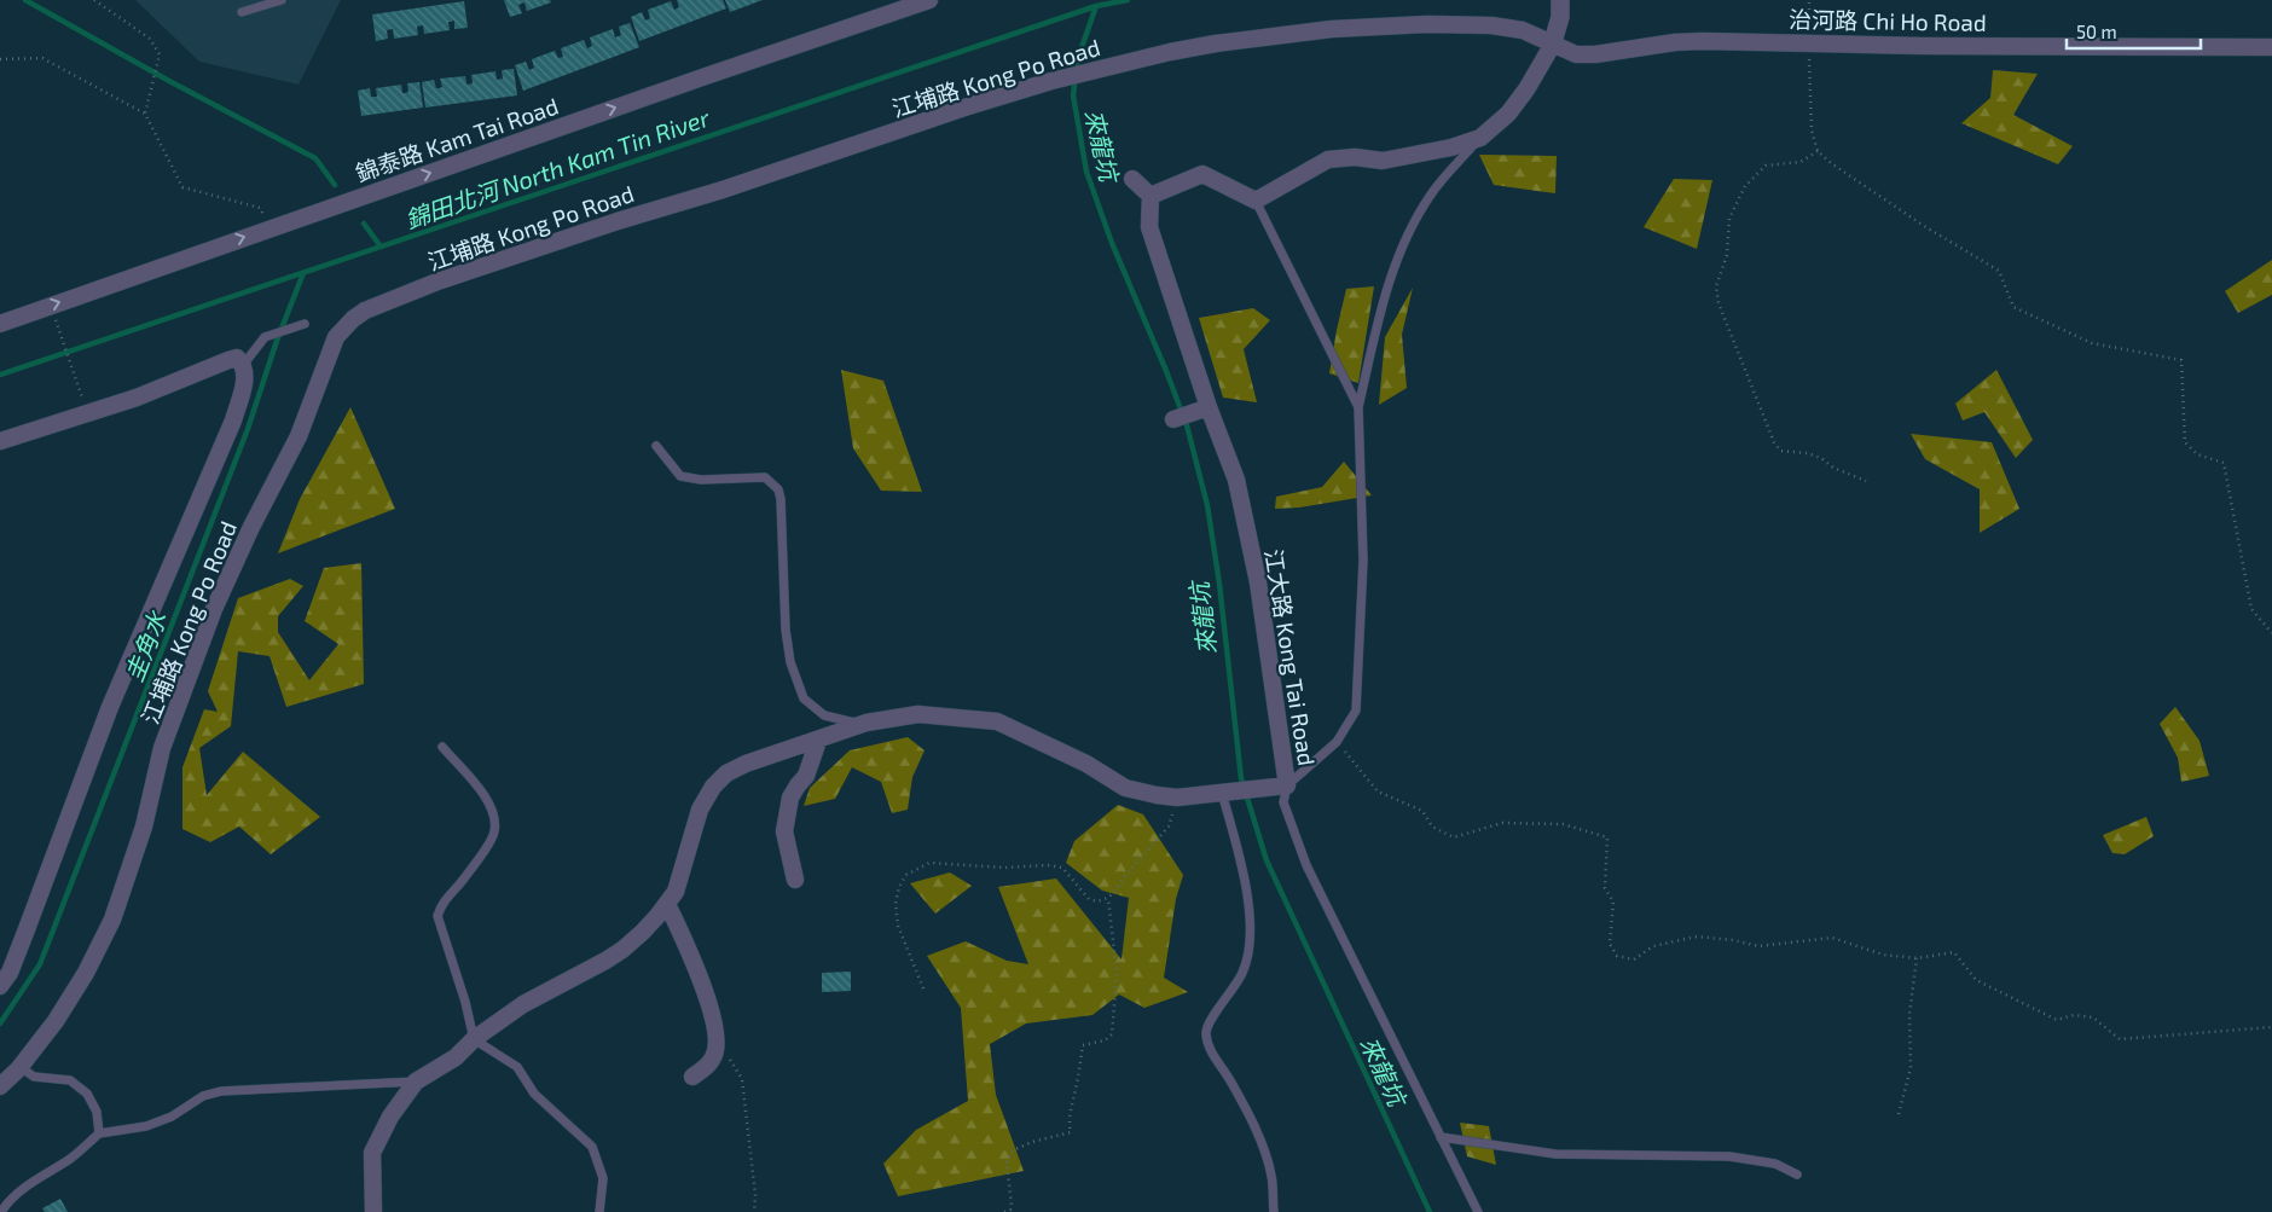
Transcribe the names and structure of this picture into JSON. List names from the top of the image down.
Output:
{
  "streets": {
    "street": [
      "治河路 Chi Ho Road",
      "江埔路 Kong Po Road",
      "錦泰路 Kam Tai Road",
      "江大路 Kong Tai Road"
    ]
  },
  "crossings": [
    ["治河路 Chi Ho Road", "江埔路 Kong Po Road"]
  ],
  "one_way": ["錦泰路 Kam Tai Road"],
  "water": ["來龍坑", "錦田北河 North Kam Tin River", "圭角水"],
  "scale_bar": "50 m"
}
